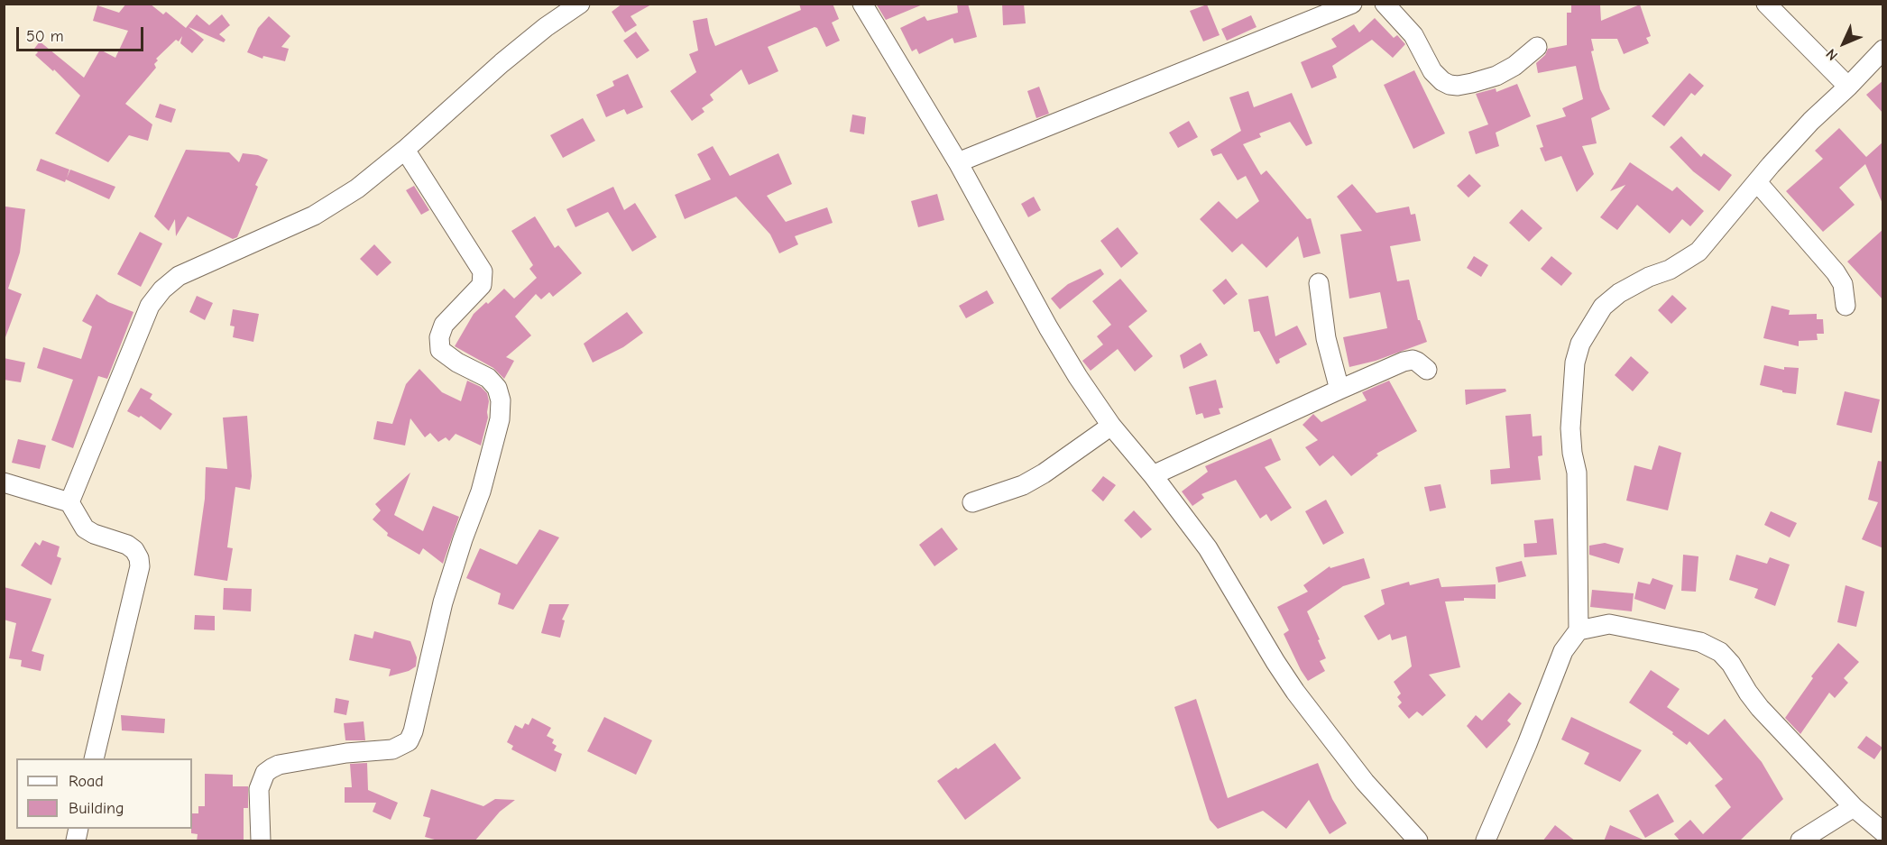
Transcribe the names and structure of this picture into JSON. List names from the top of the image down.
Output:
{
  "legend": ["Road", "Building"],
  "scale_bar": "50 m",
  "north": "bottom left"
}
